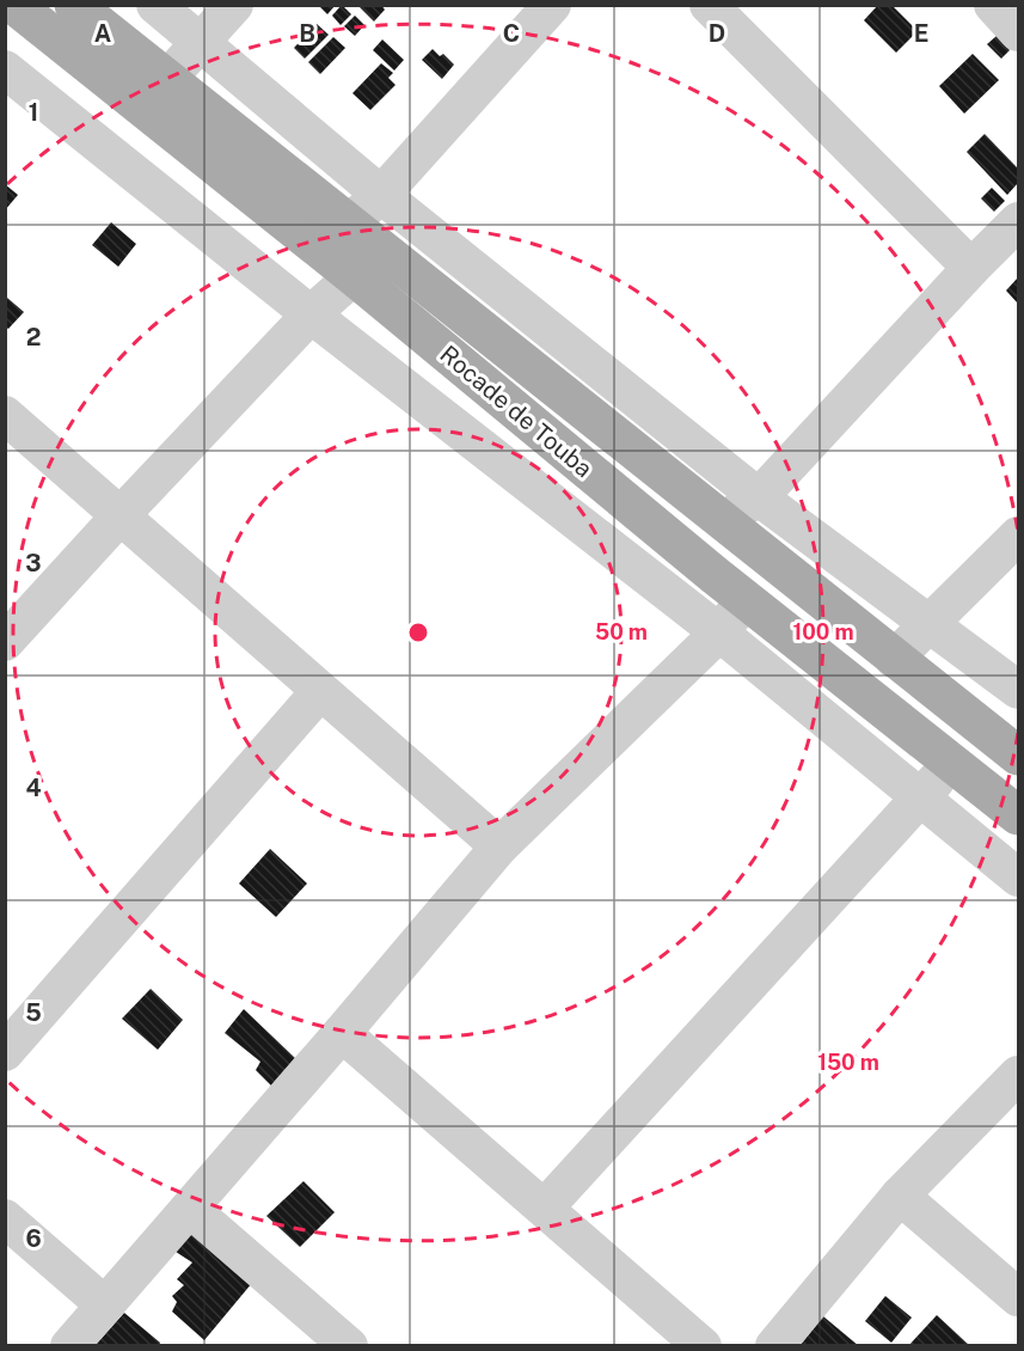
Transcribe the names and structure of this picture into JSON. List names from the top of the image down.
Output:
{
  "streets": {
    "main road": ["Rocade de Touba"]
  },
  "grid": {
    "columns": [
      "A",
      "B",
      "C",
      "D",
      "E"
    ],
    "rows": [
      "1",
      "2",
      "3",
      "4",
      "5",
      "6"
    ]
  },
  "rings": ["50 m", "100 m", "150 m"]
}
